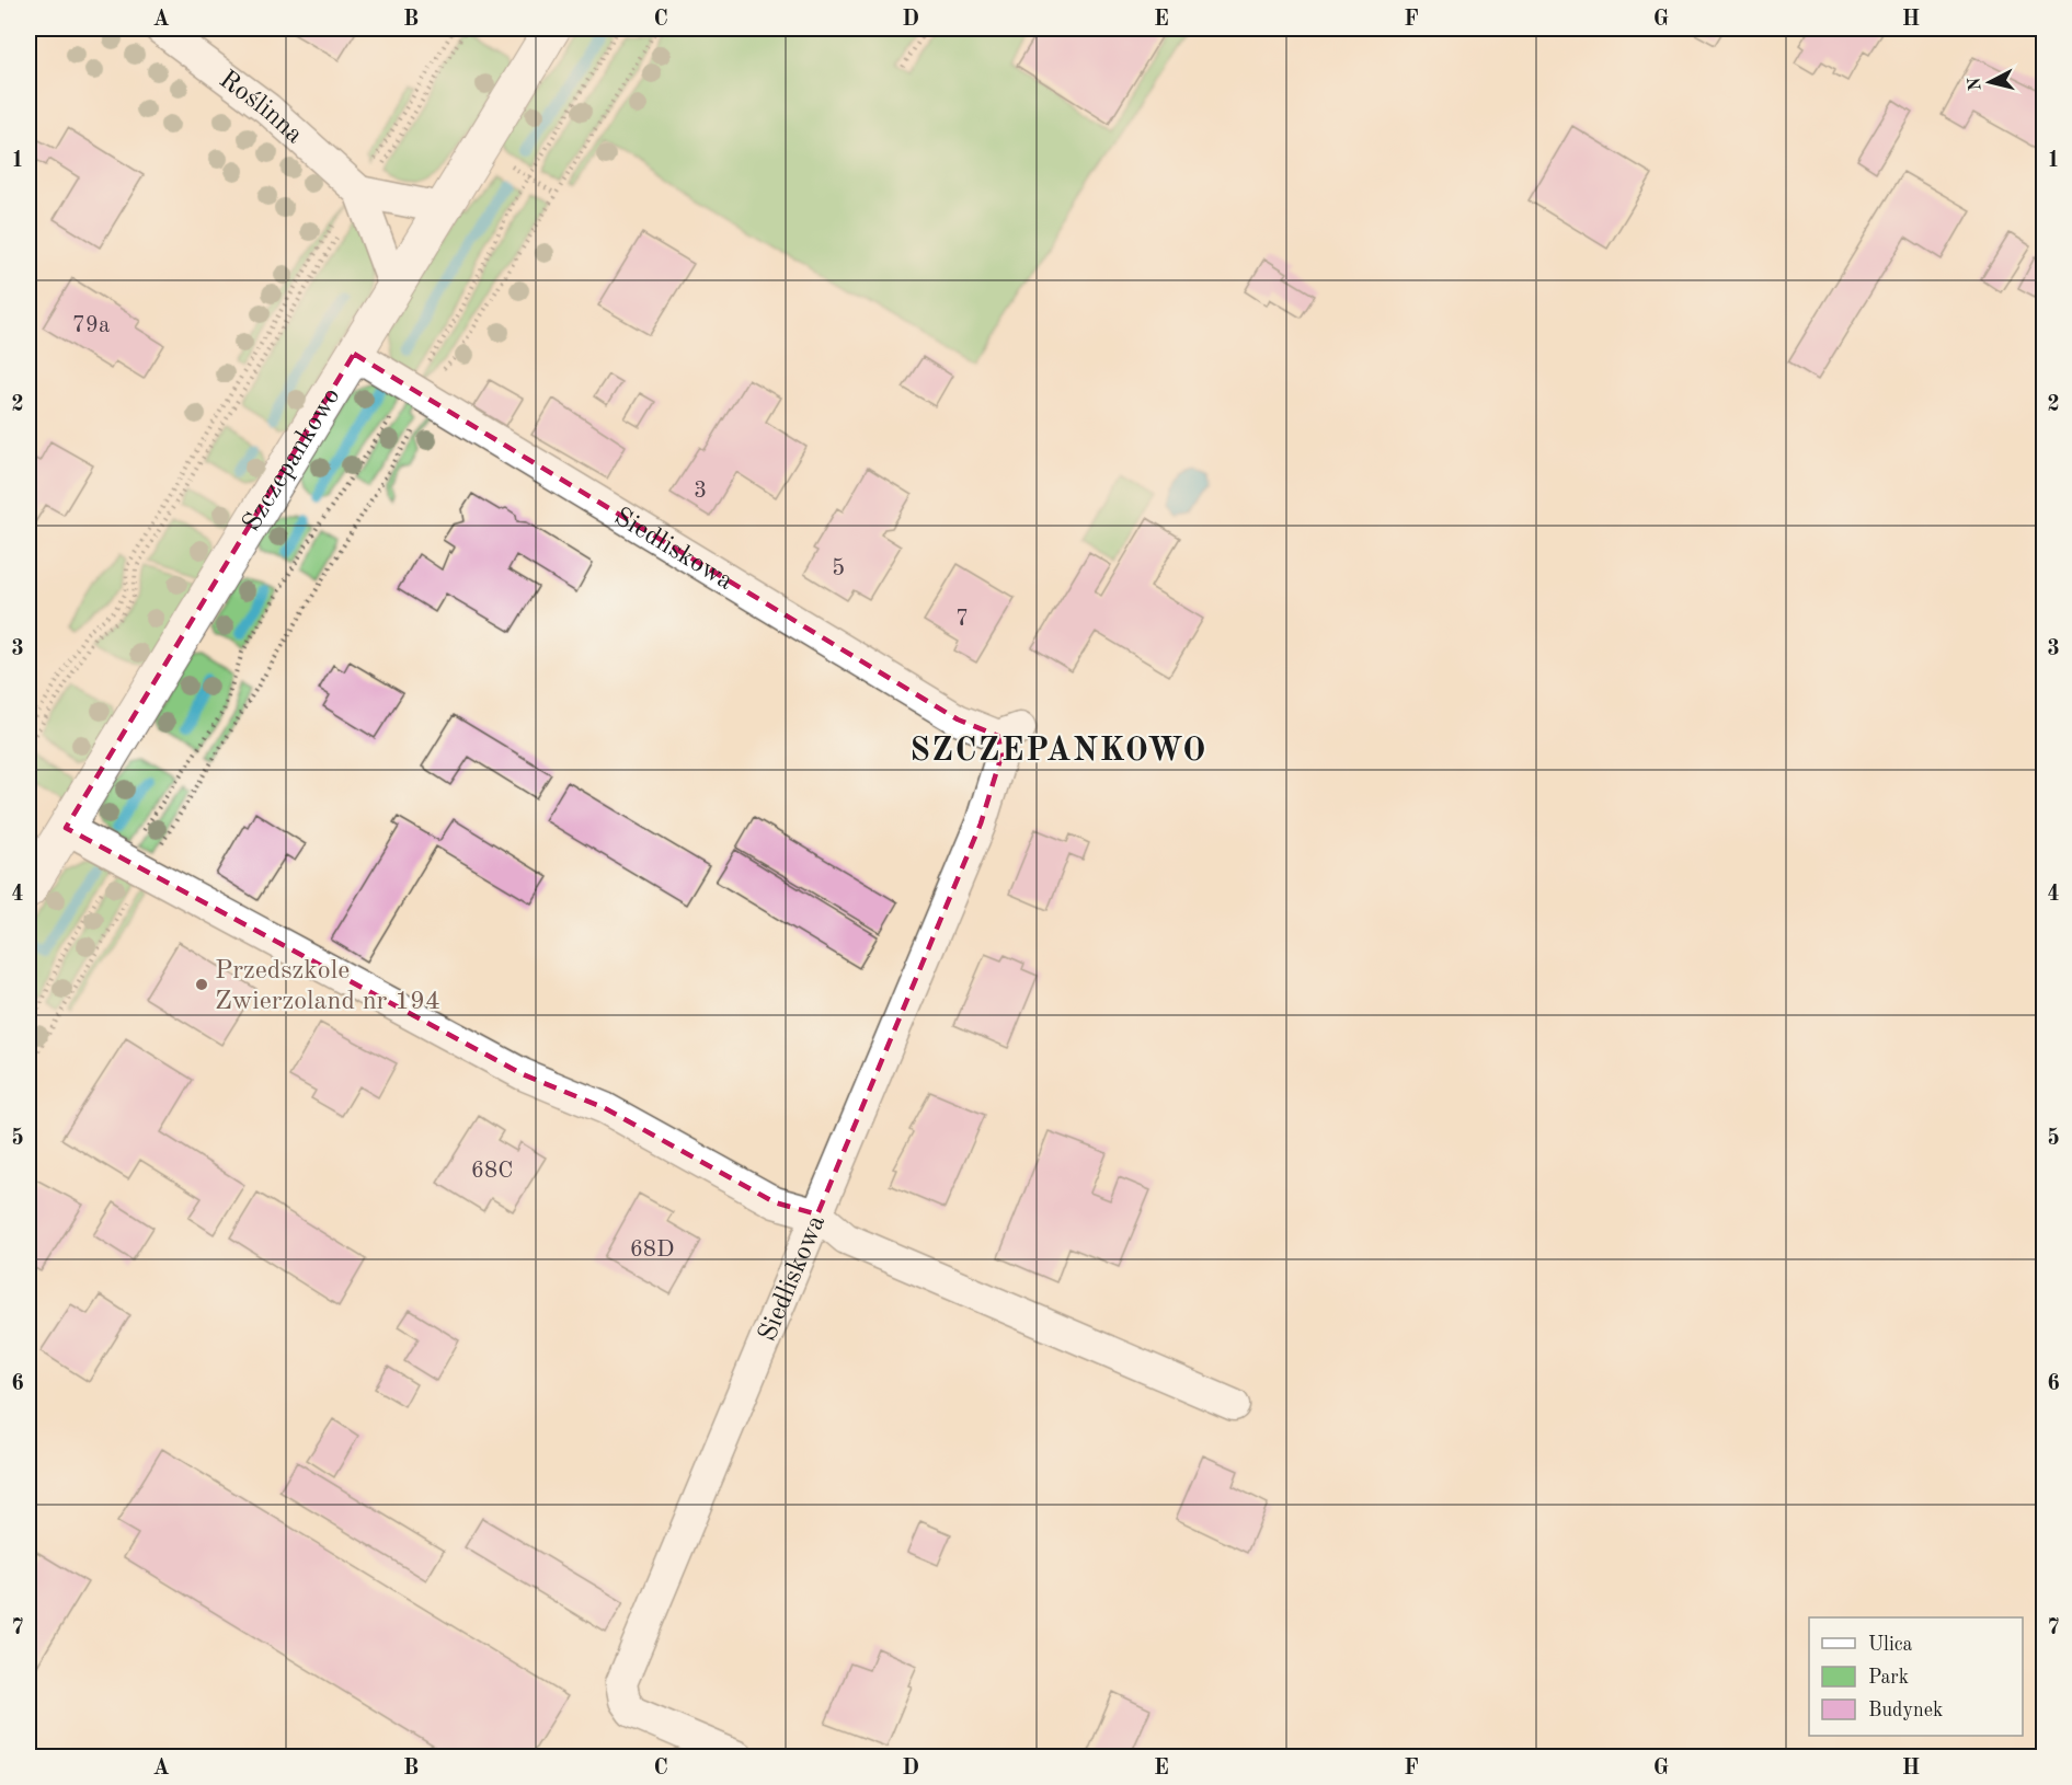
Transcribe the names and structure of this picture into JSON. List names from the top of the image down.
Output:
{
  "streets": {
    "street": ["Roślinna", "Szczepankowo", "Siedliskowa"]
  },
  "crossings": [
    ["Roślinna", "Szczepankowo"],
    ["Szczepankowo", "Siedliskowa"]
  ],
  "districts": ["SZCZEPANKOWO"],
  "places": ["Przedszkole Zwierzoland nr 194"],
  "house_numbers": [
    "79a",
    "3",
    "5",
    "7",
    "68C",
    "68D"
  ],
  "legend": ["Ulica", "Park", "Budynek"],
  "north": "left",
  "grid": {
    "columns": [
      "A",
      "B",
      "C",
      "D",
      "E",
      "F",
      "G",
      "H"
    ],
    "rows": [
      "1",
      "2",
      "3",
      "4",
      "5",
      "6",
      "7"
    ]
  }
}
